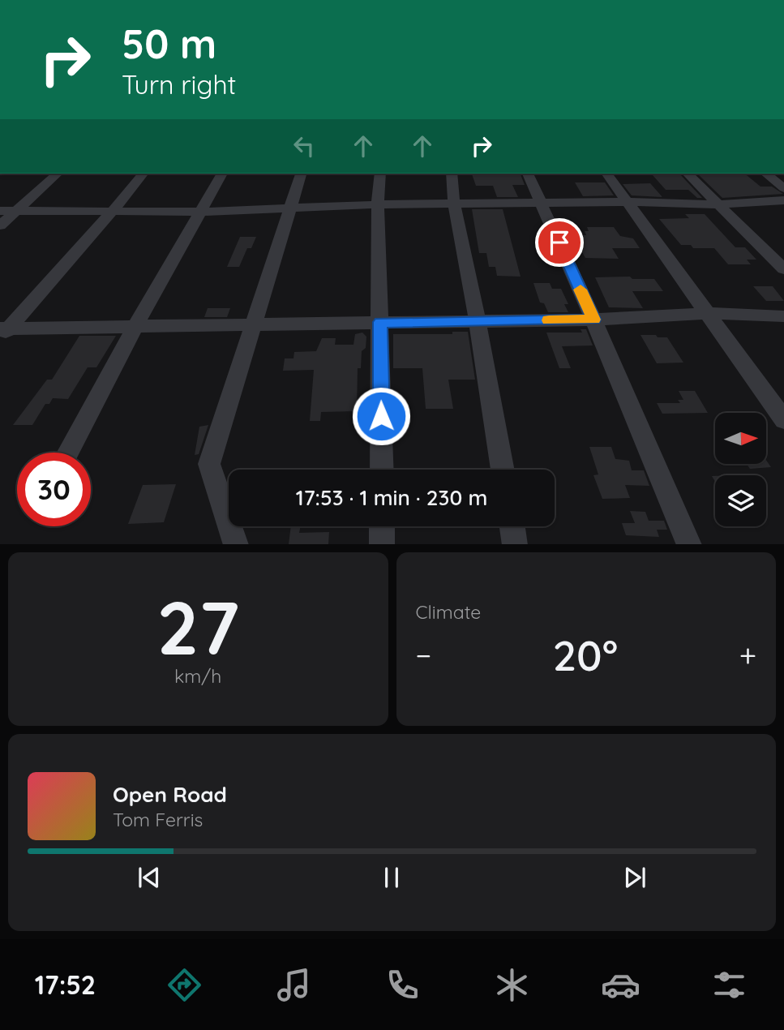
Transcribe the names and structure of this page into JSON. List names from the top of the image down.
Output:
{
  "north": "right",
  "page": {
    "turn": ["50 m", "Turn right"],
    "limit": "30",
    "trip": "17:53 · 1 min · 230 m",
    "tile": [
      ["27", "km/h"],
      "Climate"
    ],
    "heat": ["−", "20°", "+"],
    "song": ["Open Road", "Tom Ferris"],
    "tabs": "17:52"
  }
}
